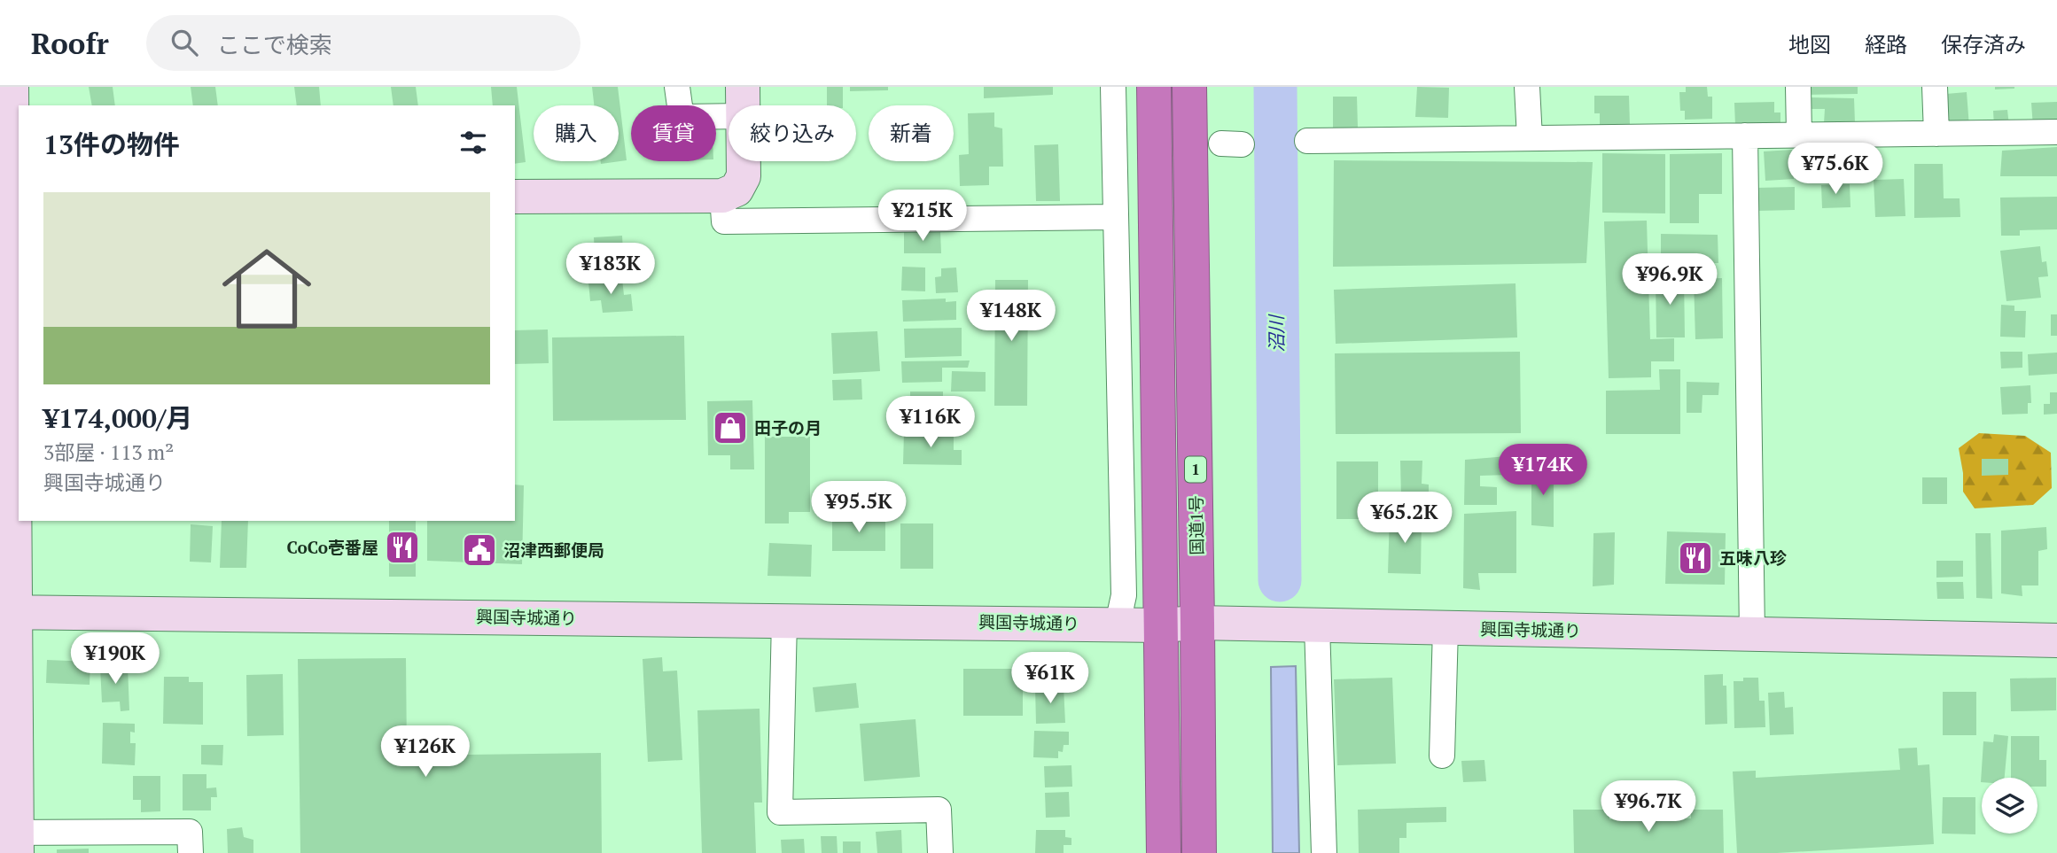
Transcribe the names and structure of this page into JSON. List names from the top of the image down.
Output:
{
  "streets": {
    "highway": ["1", "国道1号"],
    "main road": ["興国寺城通り"]
  },
  "crossings": [
    ["国道1号", "興国寺城通り"]
  ],
  "water": ["沼川"],
  "places": {
    "shop": ["田子の月"],
    "restaurant": ["CoCo壱番屋", "五味八珍"],
    "public building": ["沼津西郵便局"]
  },
  "page": {
    "header": "Roofr",
    "search": "ここで検索",
    "nav": ["地図", "経路", "保存済み"],
    "chip": [
      "購入",
      "賃貸",
      "絞り込み",
      "新着"
    ],
    "heading": "13件の物件",
    "price": [
      "¥75.6K",
      "¥215K",
      "¥183K",
      "¥96.9K",
      "¥148K",
      "¥116K",
      "¥174K",
      "¥95.5K",
      "¥65.2K",
      "¥190K",
      "¥61K",
      "¥126K",
      "¥96.7K"
    ],
    "list": [
      {
        "name": "¥174,000/月",
        "note": "3部屋 · 113 m² · 興国寺城通り"
      }
    ]
  }
}
